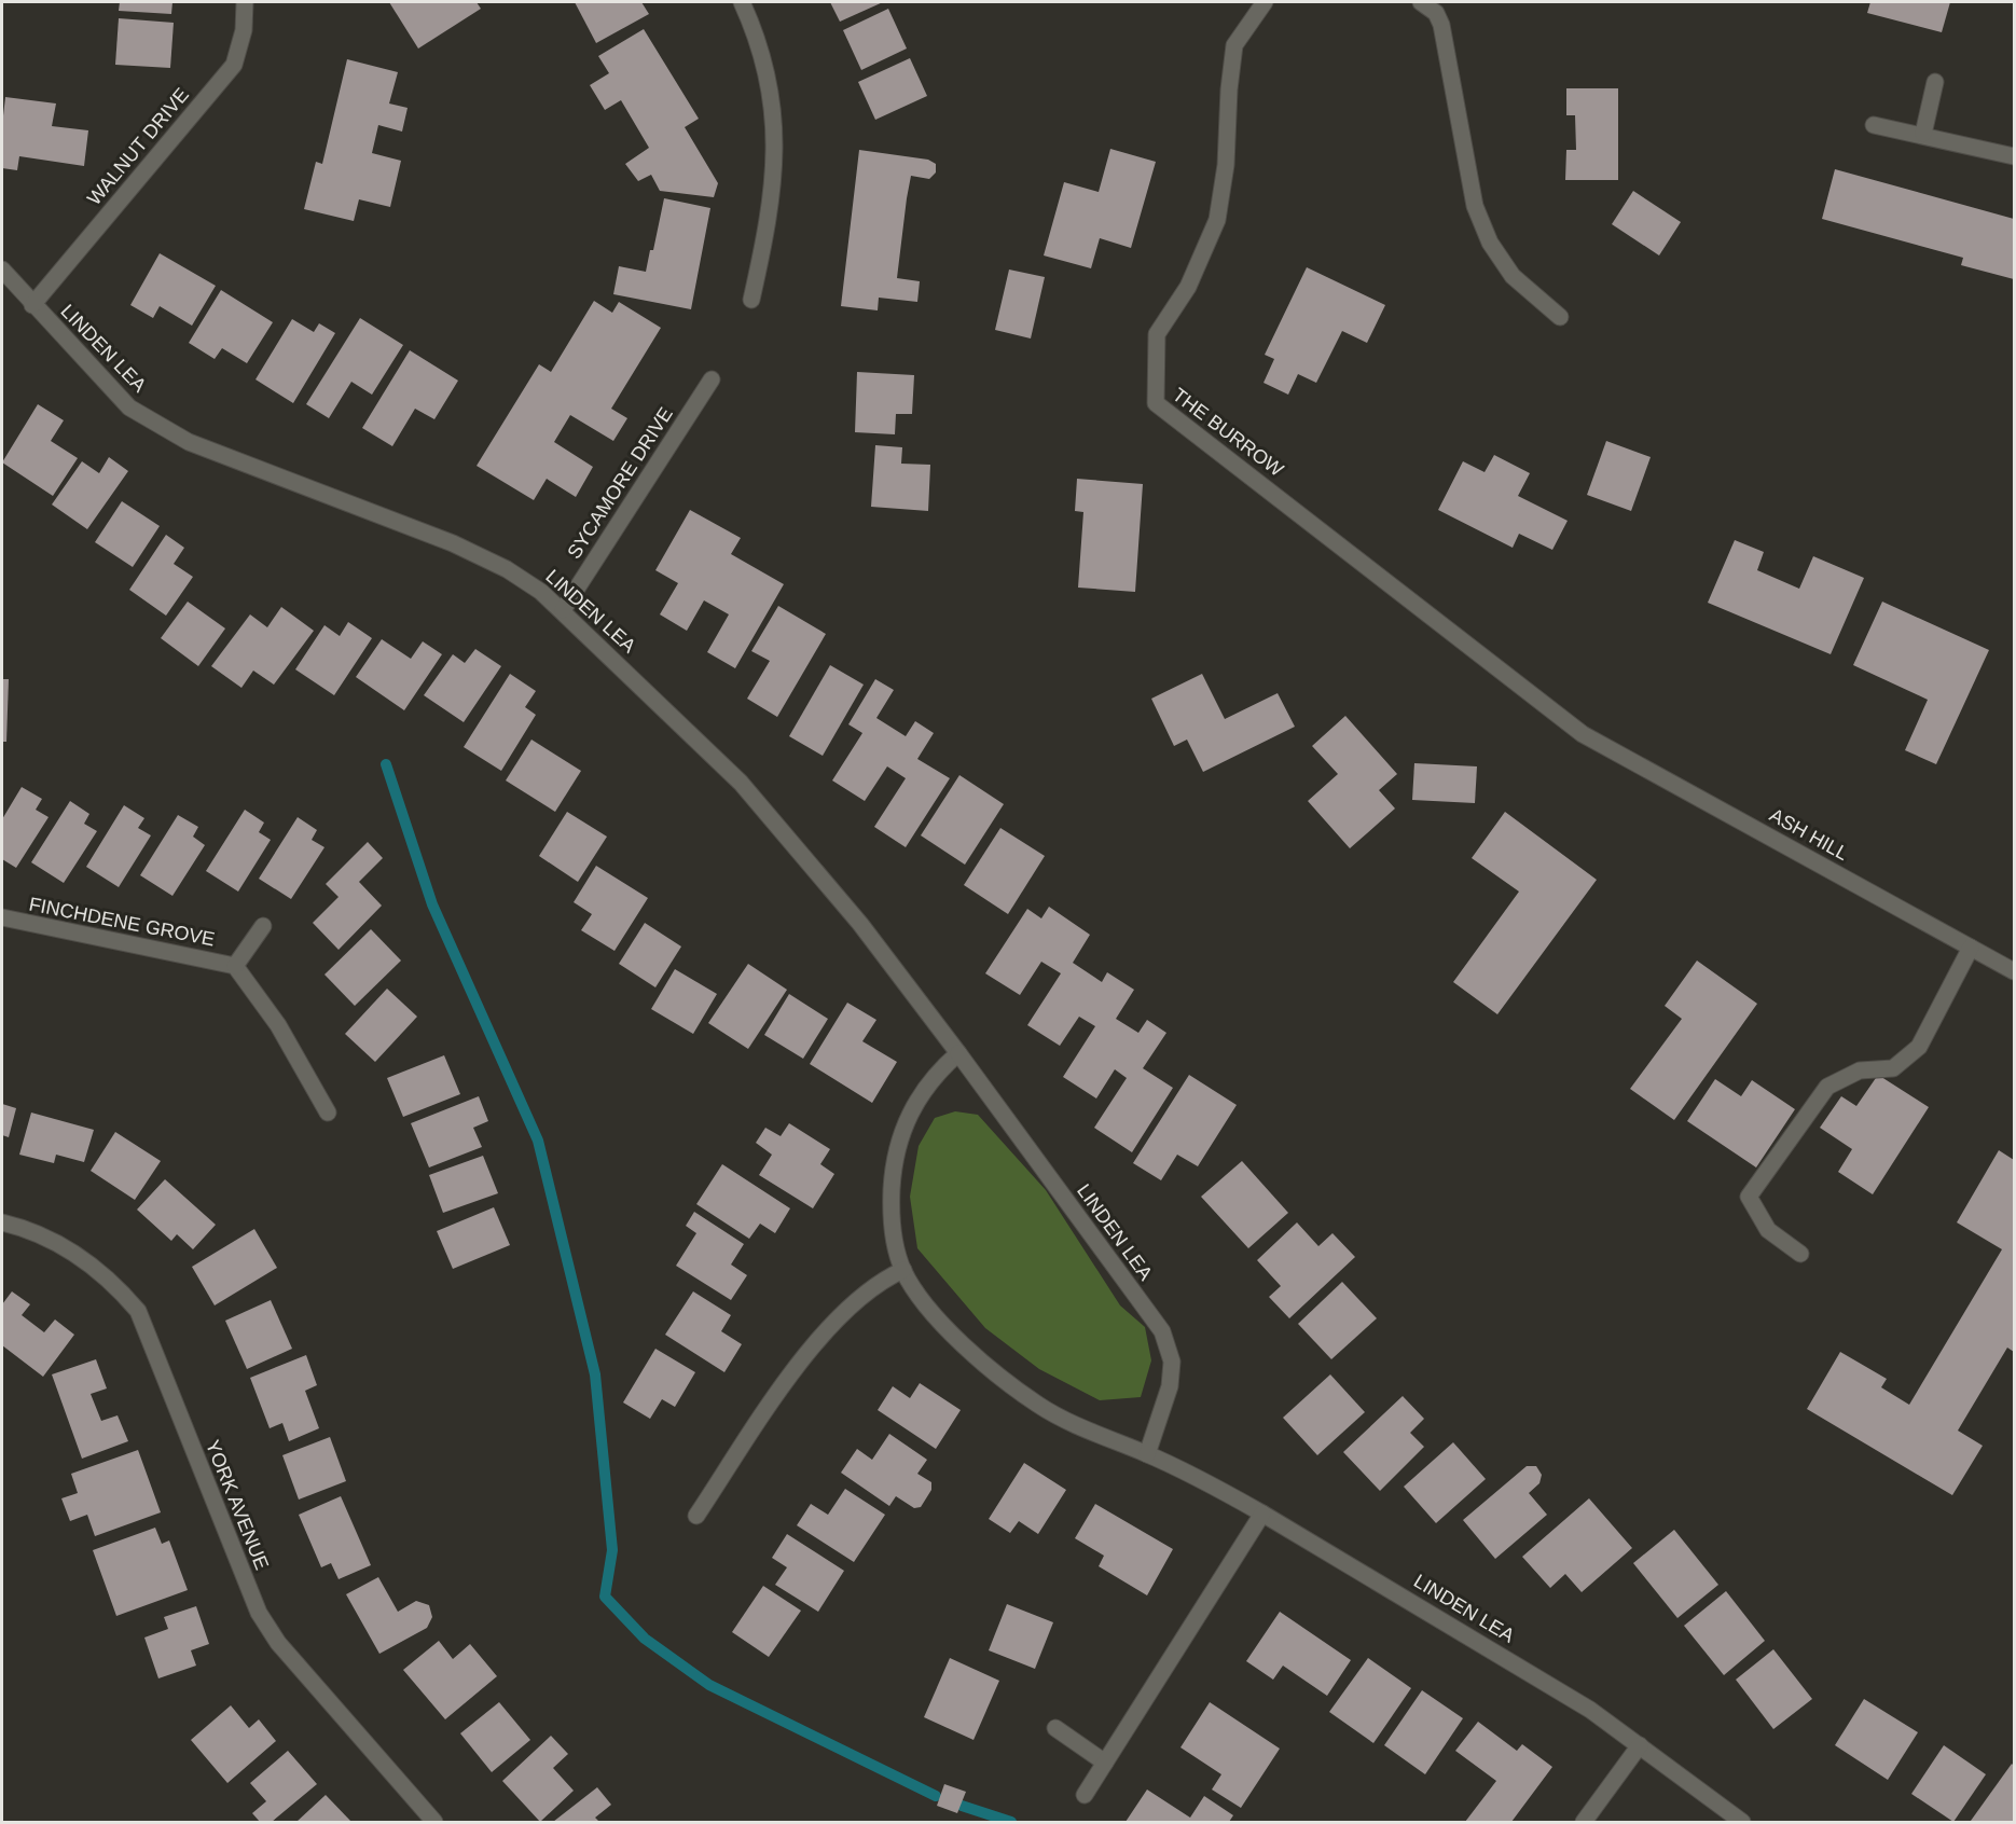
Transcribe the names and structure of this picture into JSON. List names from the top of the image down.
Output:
{
  "streets": {
    "street": [
      "WALNUT DRIVE",
      "LINDEN LEA",
      "THE BURROW",
      "SYCAMORE DRIVE",
      "ASH HILL",
      "FINCHDENE GROVE",
      "YORK AVENUE"
    ]
  },
  "crossings": [
    ["WALNUT DRIVE", "LINDEN LEA"],
    ["LINDEN LEA", "SYCAMORE DRIVE"],
    ["THE BURROW", "ASH HILL"]
  ]
}
